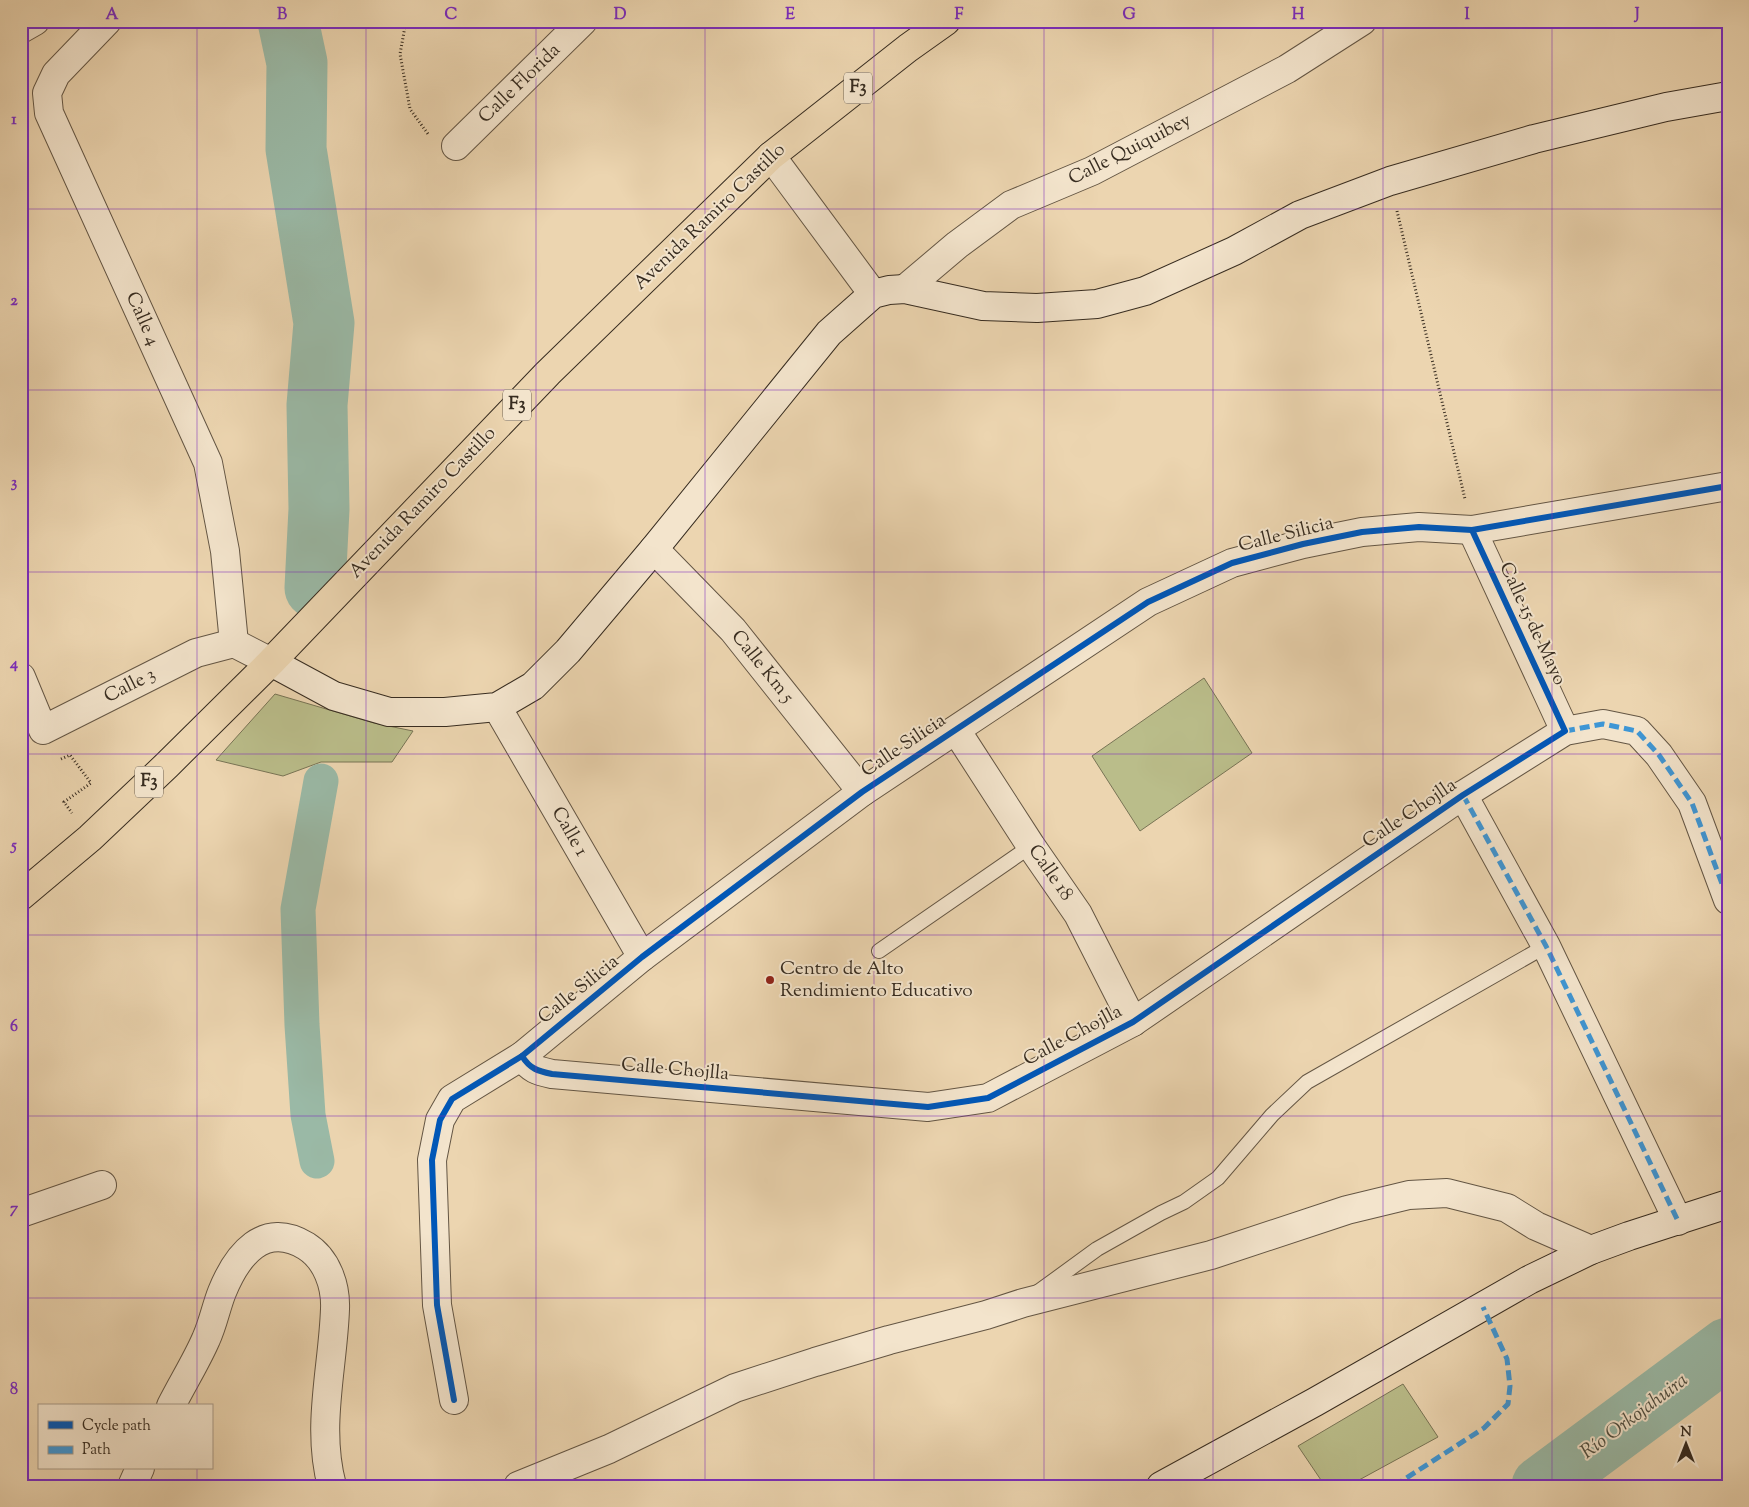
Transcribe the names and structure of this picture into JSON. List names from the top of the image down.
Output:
{
  "streets": {
    "main road": ["F3", "Avenida Ramiro Castillo"],
    "street": [
      "Calle Florida",
      "Calle Quiquibey",
      "Calle 4",
      "Calle Silicia",
      "Calle 15 de Mayo",
      "Calle Km 5",
      "Calle 3",
      "Calle Chojlla",
      "Calle 1",
      "Calle 18"
    ]
  },
  "crossings": [
    ["Calle 4", "Calle 3"],
    ["Calle Silicia", "Calle 15 de Mayo"],
    ["Calle Silicia", "Calle Km 5"],
    ["Calle Silicia", "Calle Chojlla"],
    ["Calle Silicia", "Calle 1"],
    ["Calle Silicia", "Calle 18"],
    ["Calle 15 de Mayo", "Calle Chojlla"],
    ["Calle Chojlla", "Calle 18"]
  ],
  "water": ["Río Orkojahuira"],
  "places": ["Centro de Alto Rendimiento Educativo"],
  "legend": ["Cycle path", "Path"],
  "north": "top",
  "grid": {
    "columns": [
      "A",
      "B",
      "C",
      "D",
      "E",
      "F",
      "G",
      "H",
      "I",
      "J"
    ],
    "rows": [
      "1",
      "2",
      "3",
      "4",
      "5",
      "6",
      "7",
      "8"
    ]
  }
}
